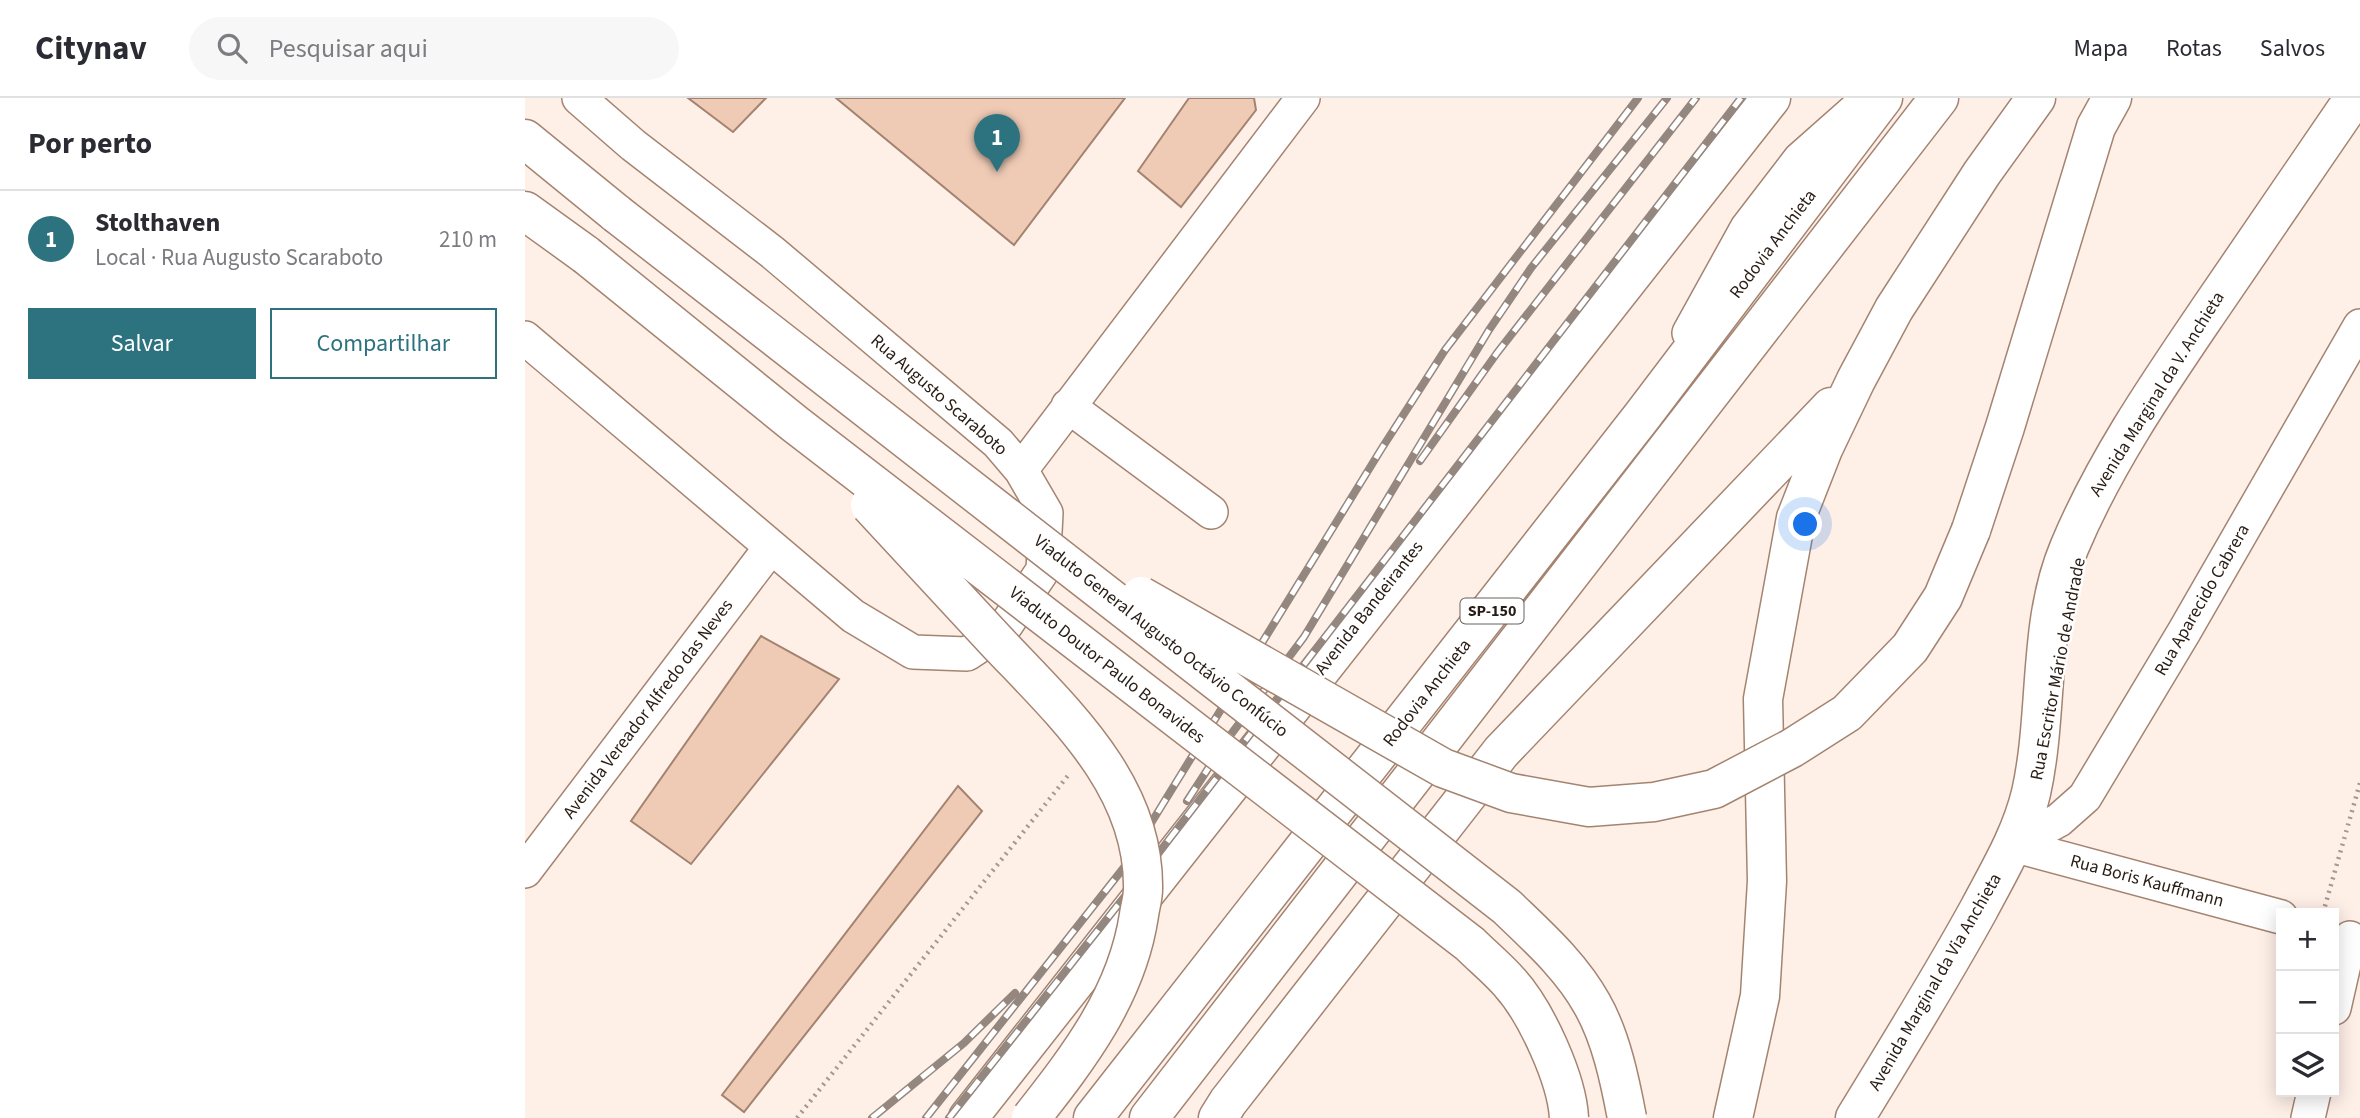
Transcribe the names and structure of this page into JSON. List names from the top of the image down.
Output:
{
  "streets": {
    "main road": [
      "Rodovia Anchieta",
      "Avenida Marginal da V. Anchieta",
      "Avenida Bandeirantes",
      "SP-150",
      "Viaduto General Augusto Octávio Confúcio",
      "Viaduto Doutor Paulo Bonavides",
      "Avenida Marginal da Via Anchieta"
    ],
    "street": [
      "Rua Augusto Scaraboto",
      "Rua Aparecido Cabrera",
      "Avenida Vereador Alfredo das Neves",
      "Rua Boris Kauffmann"
    ]
  },
  "crossings": [
    ["Avenida Marginal da V. Anchieta", "Rua Aparecido Cabrera"],
    ["Avenida Marginal da V. Anchieta", "Rua Boris Kauffmann"],
    ["Avenida Marginal da V. Anchieta", "Avenida Marginal da Via Anchieta"],
    ["Rua Augusto Scaraboto", "Avenida Vereador Alfredo das Neves"],
    ["Rua Aparecido Cabrera", "Rua Boris Kauffmann"],
    ["Rua Aparecido Cabrera", "Avenida Marginal da Via Anchieta"],
    ["Rua Boris Kauffmann", "Avenida Marginal da Via Anchieta"]
  ],
  "page": {
    "header": "Citynav",
    "search": "Pesquisar aqui",
    "nav": ["Mapa", "Rotas", "Salvos"],
    "heading": "Por perto",
    "pins": "1",
    "list": [
      {
        "mark": "1",
        "name": "Stolthaven",
        "note": "Local · Rua Augusto Scaraboto",
        "value": "210 m"
      }
    ],
    "buttons": ["Salvar", "Compartilhar"],
    "map_buttons": ["+", "−"]
  }
}
